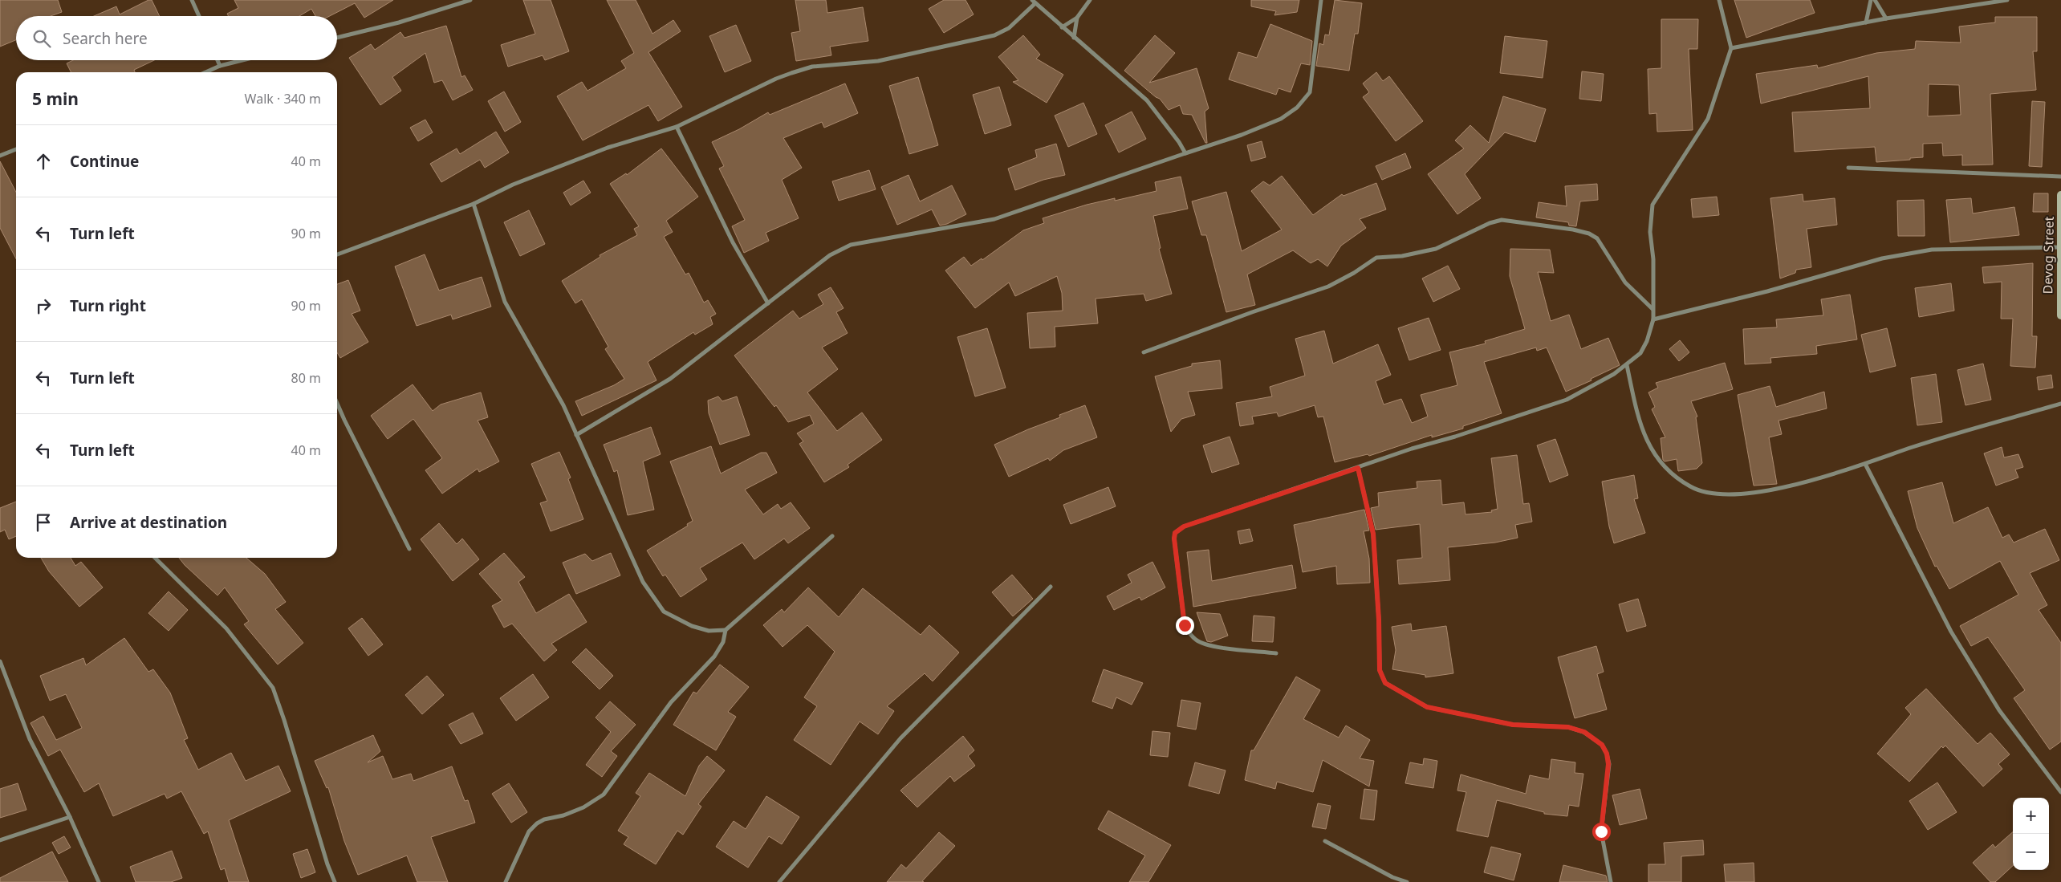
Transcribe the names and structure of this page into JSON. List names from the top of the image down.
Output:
{
  "streets": {
    "street": ["Devog Street"]
  },
  "page": {
    "search": "Search here",
    "heading": ["5 min", "Walk · 340 m"],
    "list": [
      ["Continue", "40 m"],
      ["Turn left", "90 m"],
      ["Turn right", "90 m"],
      ["Turn left", "80 m"],
      ["Turn left", "40 m"],
      "Arrive at destination"
    ],
    "map_buttons": ["+", "−"]
  }
}
